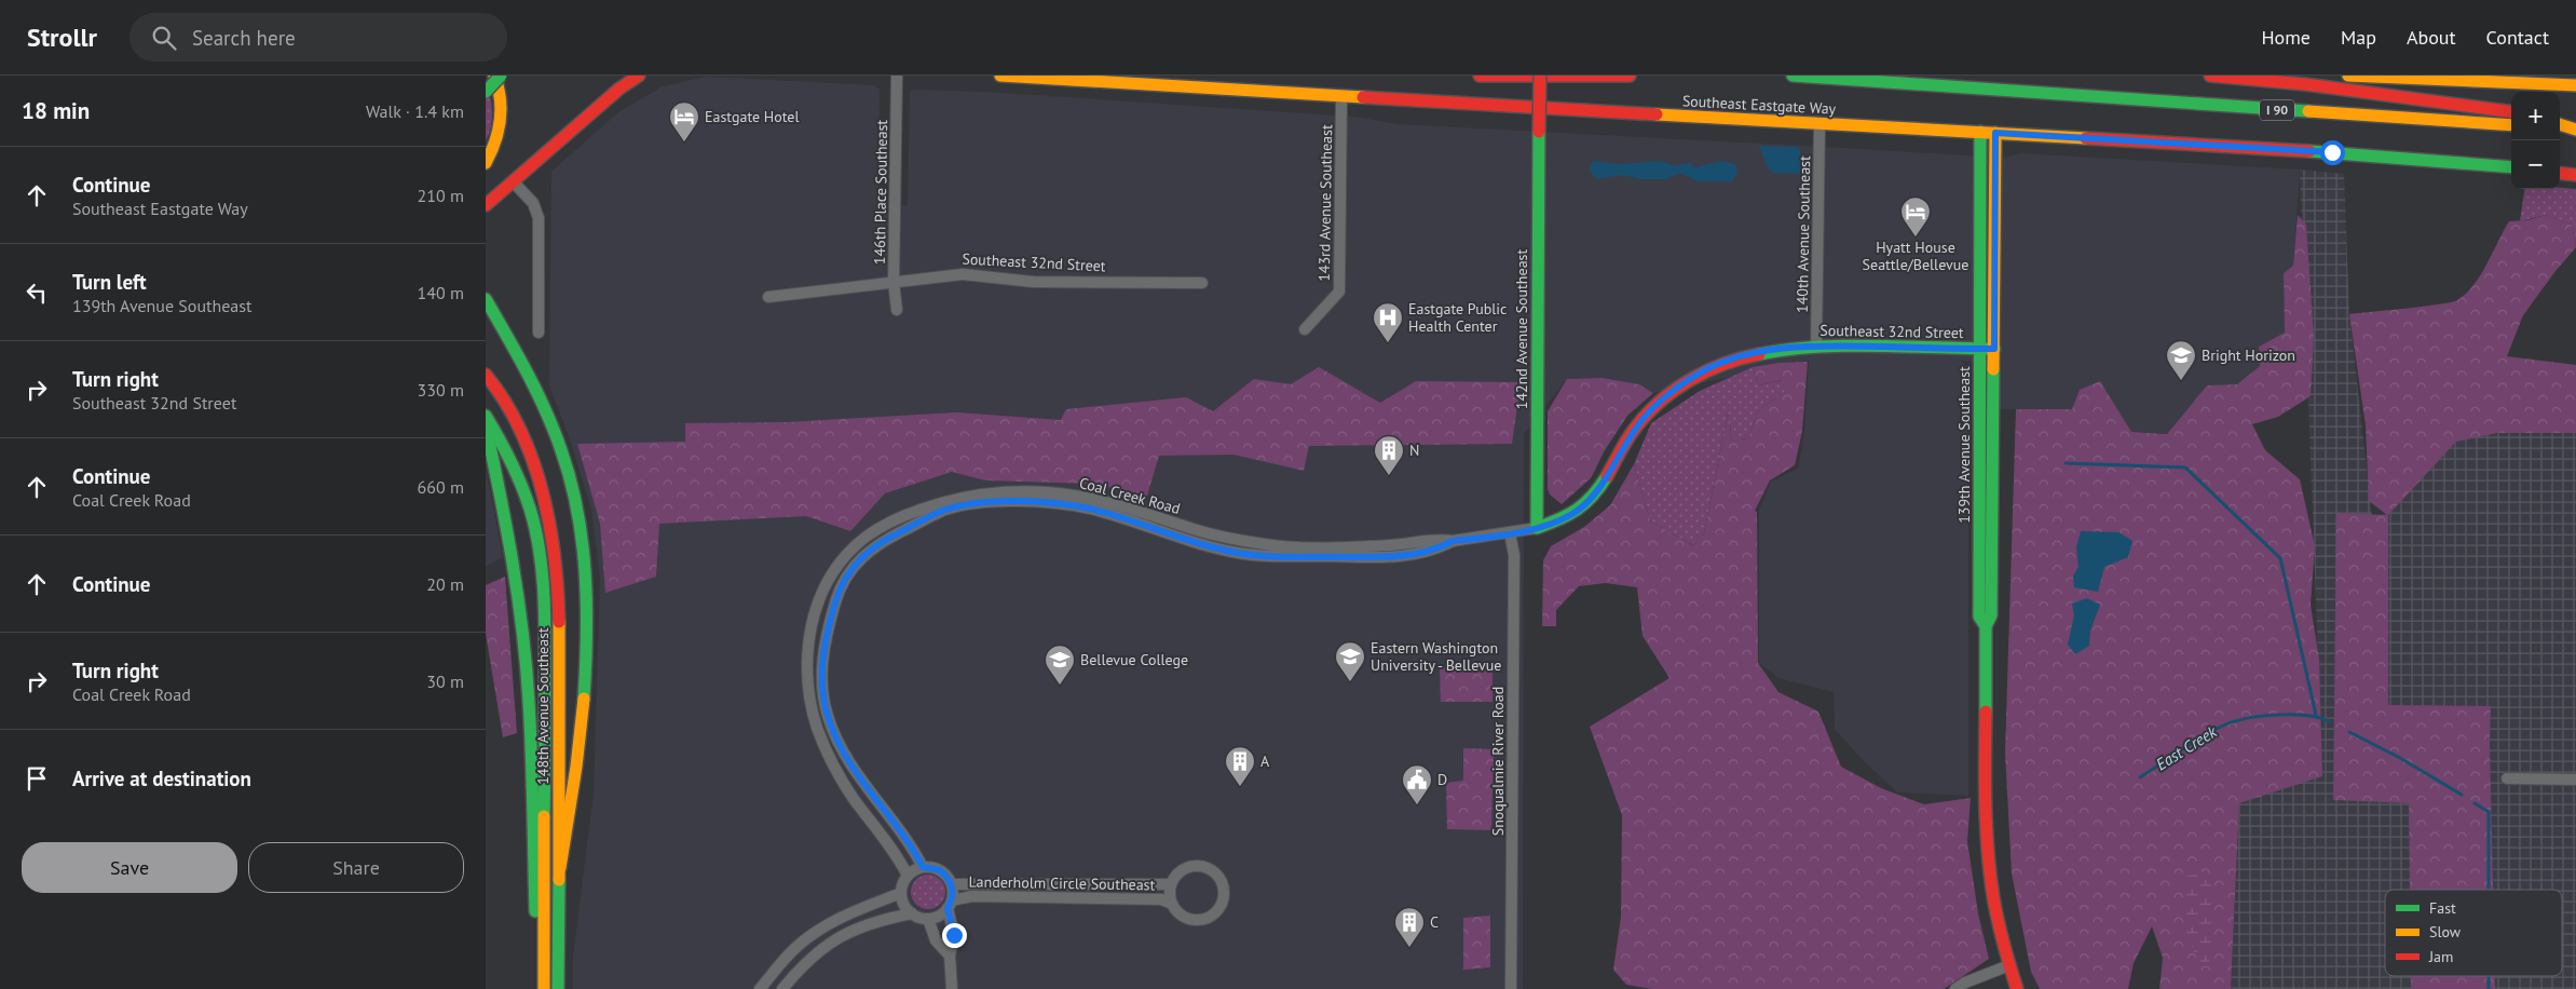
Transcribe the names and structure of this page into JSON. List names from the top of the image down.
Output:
{
  "streets": {
    "main road": [
      "Southeast Eastgate Way",
      "I 90",
      "Southeast 32nd Street",
      "142nd Avenue Southeast",
      "139th Avenue Southeast",
      "148th Avenue Southeast"
    ],
    "street": [
      "146th Place Southeast",
      "143rd Avenue Southeast",
      "140th Avenue Southeast",
      "Coal Creek Road",
      "Snoqualmie River Road",
      "Landerholm Circle Southeast"
    ]
  },
  "crossings": [
    ["Southeast Eastgate Way", "143rd Avenue Southeast"],
    ["Southeast Eastgate Way", "140th Avenue Southeast"],
    ["Southeast Eastgate Way", "139th Avenue Southeast"],
    ["146th Place Southeast", "Southeast 32nd Street"],
    ["140th Avenue Southeast", "Southeast 32nd Street"],
    ["Southeast 32nd Street", "142nd Avenue Southeast"],
    ["Southeast 32nd Street", "139th Avenue Southeast"],
    ["Southeast 32nd Street", "Coal Creek Road"],
    ["142nd Avenue Southeast", "Coal Creek Road"],
    ["Coal Creek Road", "Snoqualmie River Road"],
    ["Coal Creek Road", "Landerholm Circle Southeast"]
  ],
  "water": ["East Creek"],
  "places": {
    "hotel": ["Eastgate Hotel", "Hyatt House Seattle/Bellevue"],
    "hospital": ["Eastgate Public Health Center"],
    "school or university": ["Bright Horizon", "Eastern Washington University - Bellevue", "Bellevue College"],
    "building": ["N", "A", "C"],
    "public building": ["D"]
  },
  "legend": ["Fast", "Slow", "Jam"],
  "page": {
    "header": "Strollr",
    "search": "Search here",
    "nav": [
      "Home",
      "Map",
      "About",
      "Contact"
    ],
    "heading": ["18 min", "Walk · 1.4 km"],
    "map_buttons": ["+", "−"],
    "list": [
      ["Continue", "Southeast Eastgate Way", "210 m"],
      ["Turn left", "139th Avenue Southeast", "140 m"],
      ["Turn right", "Southeast 32nd Street", "330 m"],
      ["Continue", "Coal Creek Road", "660 m"],
      ["Continue", "20 m"],
      ["Turn right", "Coal Creek Road", "30 m"],
      "Arrive at destination"
    ],
    "buttons": ["Save", "Share"]
  }
}
